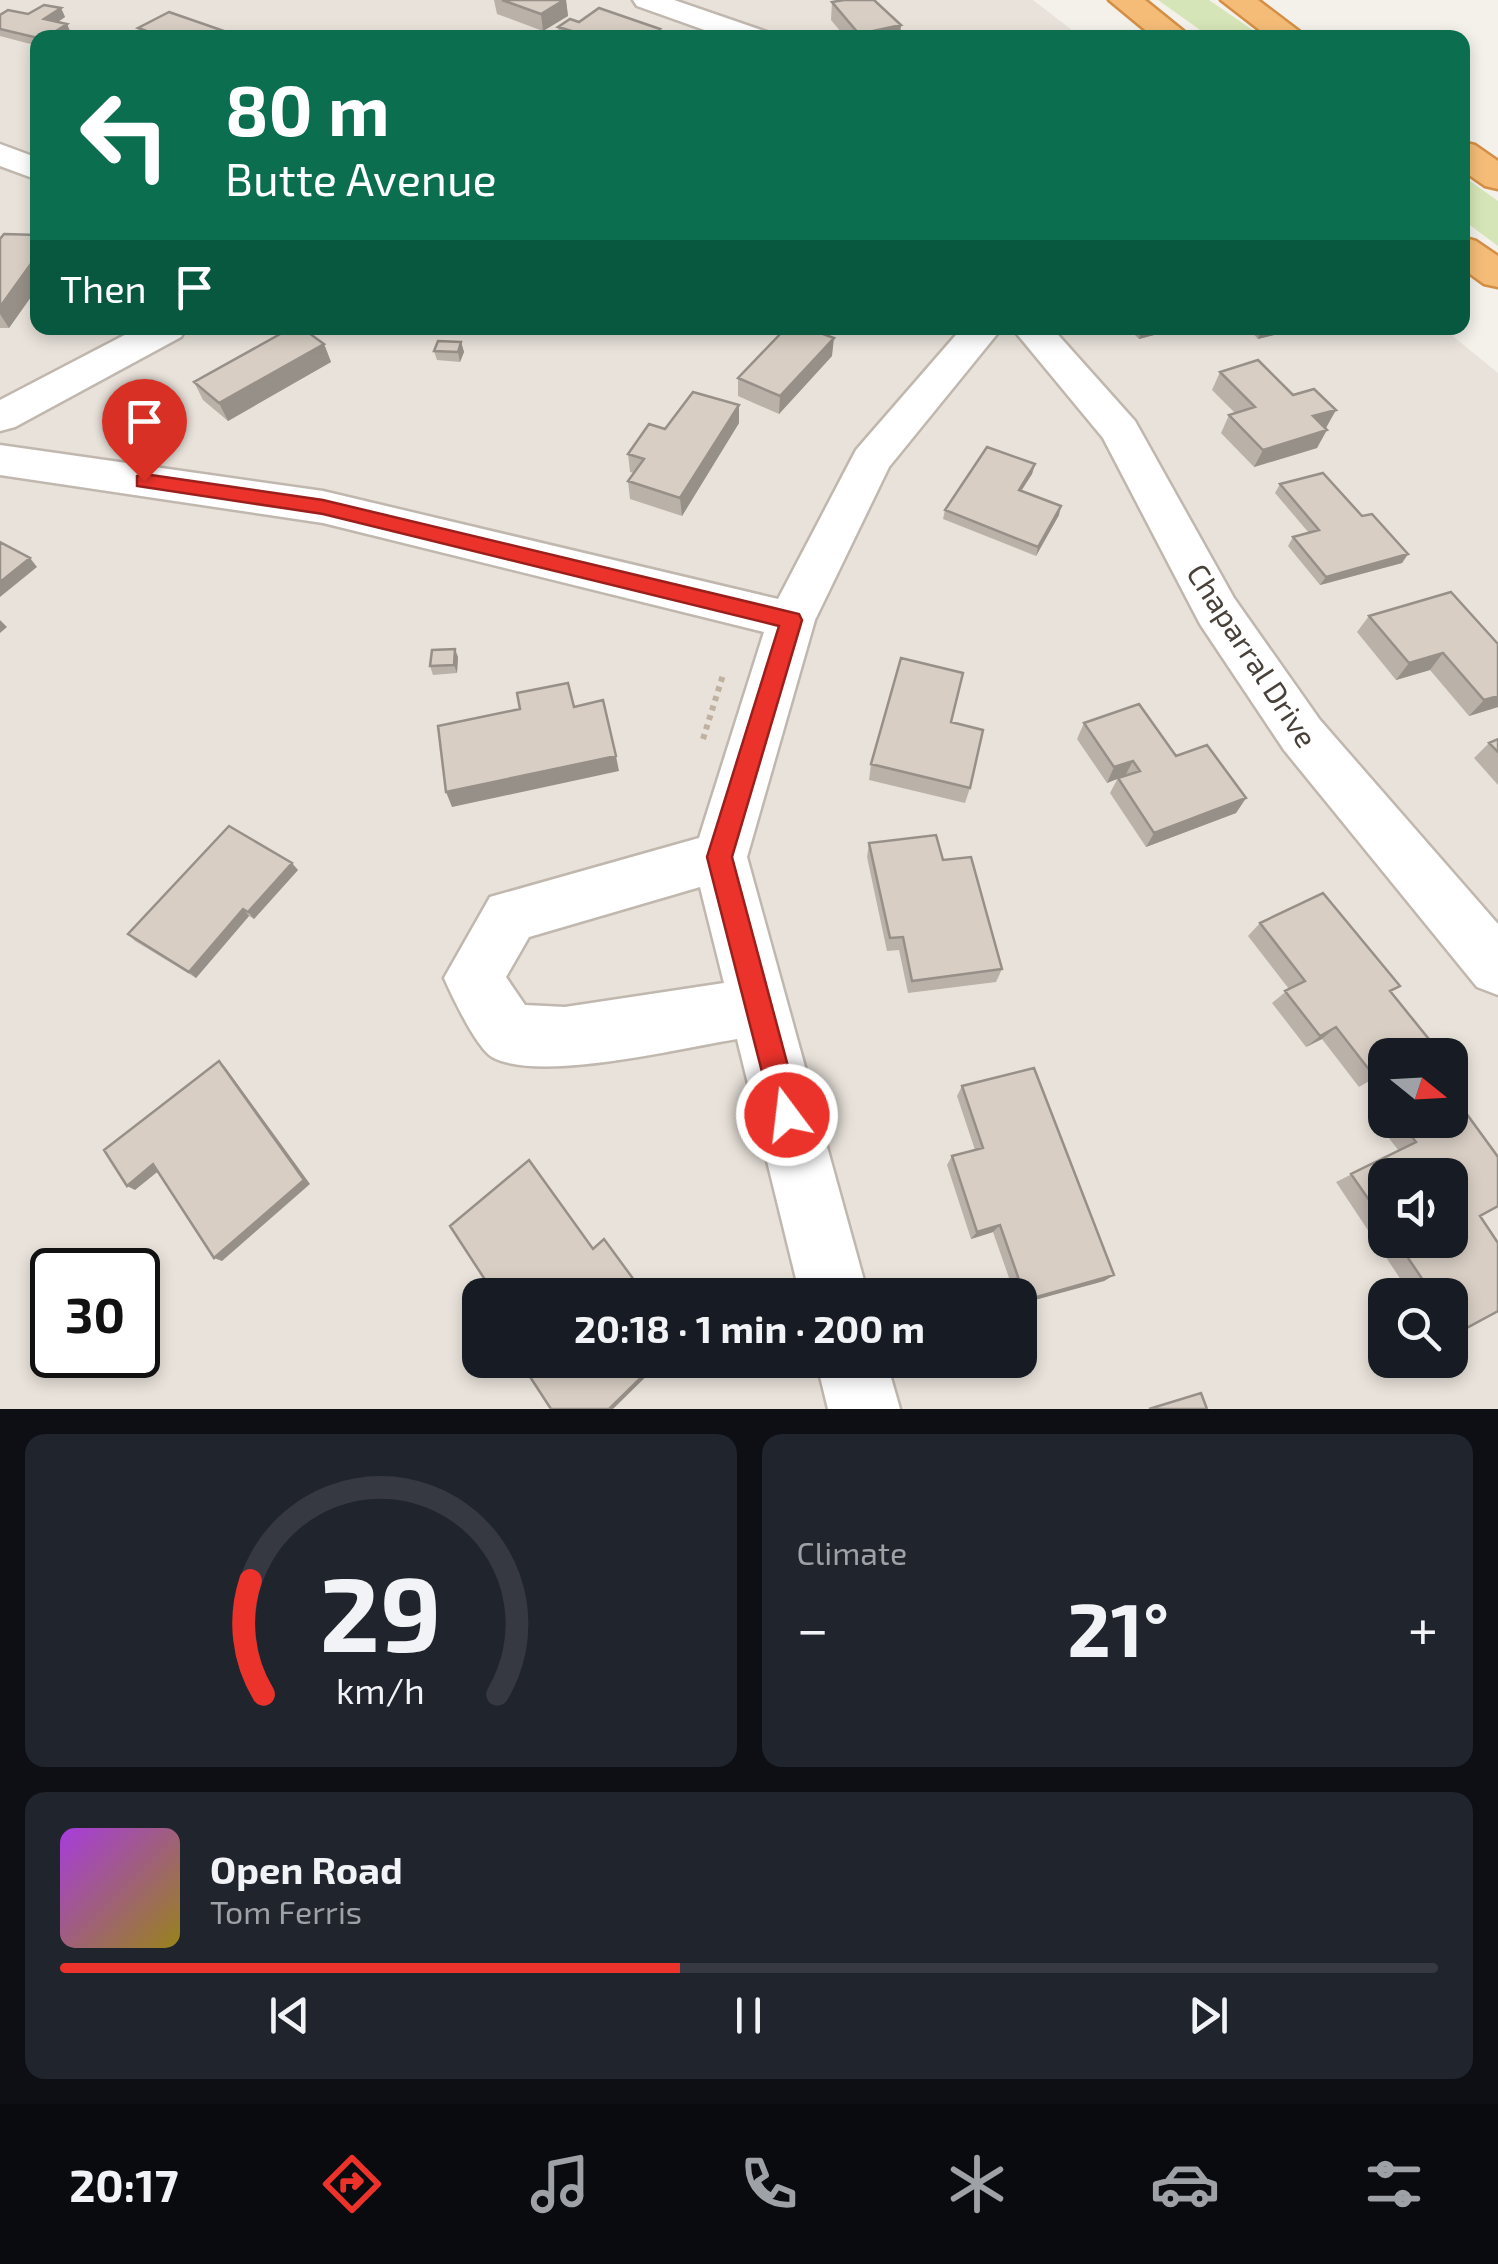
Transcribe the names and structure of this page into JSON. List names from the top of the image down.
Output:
{
  "streets": {
    "street": ["Chaparral Drive"]
  },
  "north": "right",
  "page": {
    "turn": ["80 m", "Butte Avenue"],
    "then": "Then",
    "limit": "30",
    "trip": "20:18 · 1 min · 200 m",
    "tile": "Climate",
    "heat": ["−", "21°", "+"],
    "song": ["Open Road", "Tom Ferris"],
    "tabs": "20:17",
    "gauge": ["29", "km/h"]
  }
}
